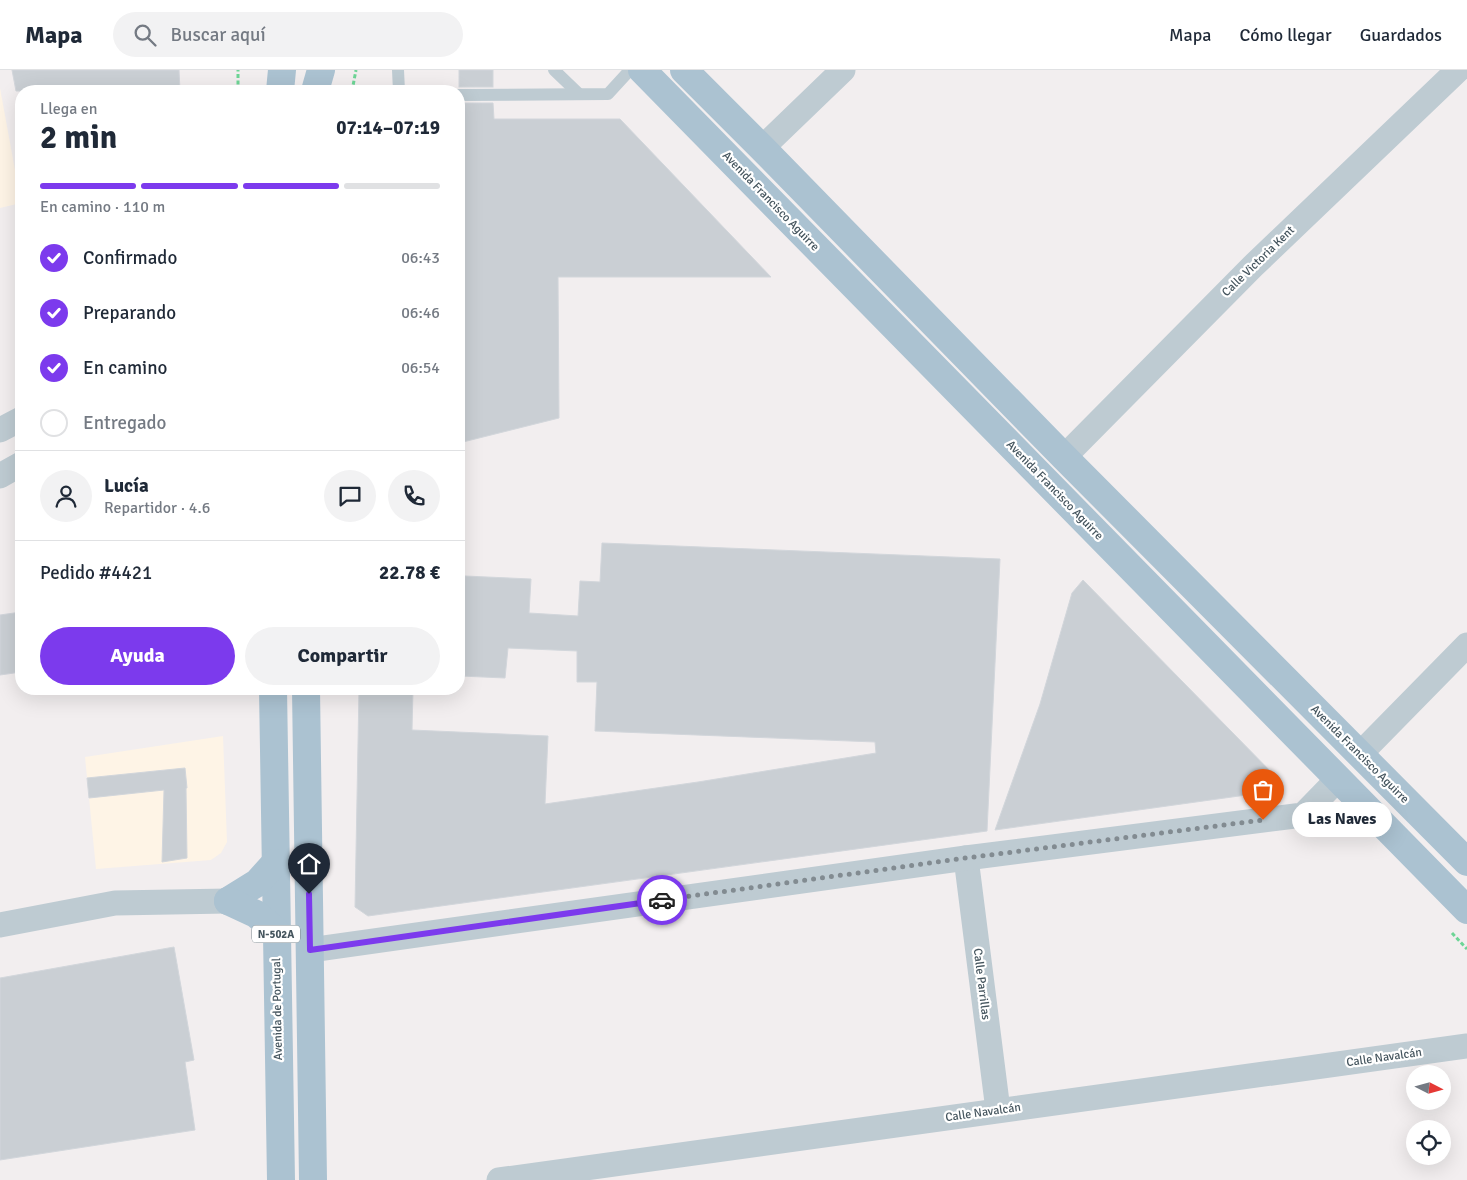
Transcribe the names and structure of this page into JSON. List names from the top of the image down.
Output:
{
  "streets": {
    "main road": ["Avenida Francisco Aguirre", "N-502A", "Avenida de Portugal"],
    "street": ["Calle Victoria Kent", "Calle Parrillas", "Calle Navalcán"]
  },
  "crossings": [
    ["Avenida Francisco Aguirre", "Calle Victoria Kent"],
    ["Calle Parrillas", "Calle Navalcán"]
  ],
  "places": ["Las Naves"],
  "north": "right",
  "page": {
    "header": "Mapa",
    "search": "Buscar aquí",
    "nav": ["Mapa", "Cómo llegar", "Guardados"],
    "heading": ["2 min", "Llega en", "07:14–07:19"],
    "panel": [
      "Lucía",
      "Repartidor · 4.6",
      "Pedido #4421",
      "22.78 €"
    ],
    "bar": "En camino · 110 m",
    "list": [
      ["Confirmado", "06:43"],
      ["Preparando", "06:46"],
      ["En camino", "06:54"],
      "Entregado"
    ],
    "buttons": ["Ayuda", "Compartir"],
    "bubble": "Las Naves"
  }
}
